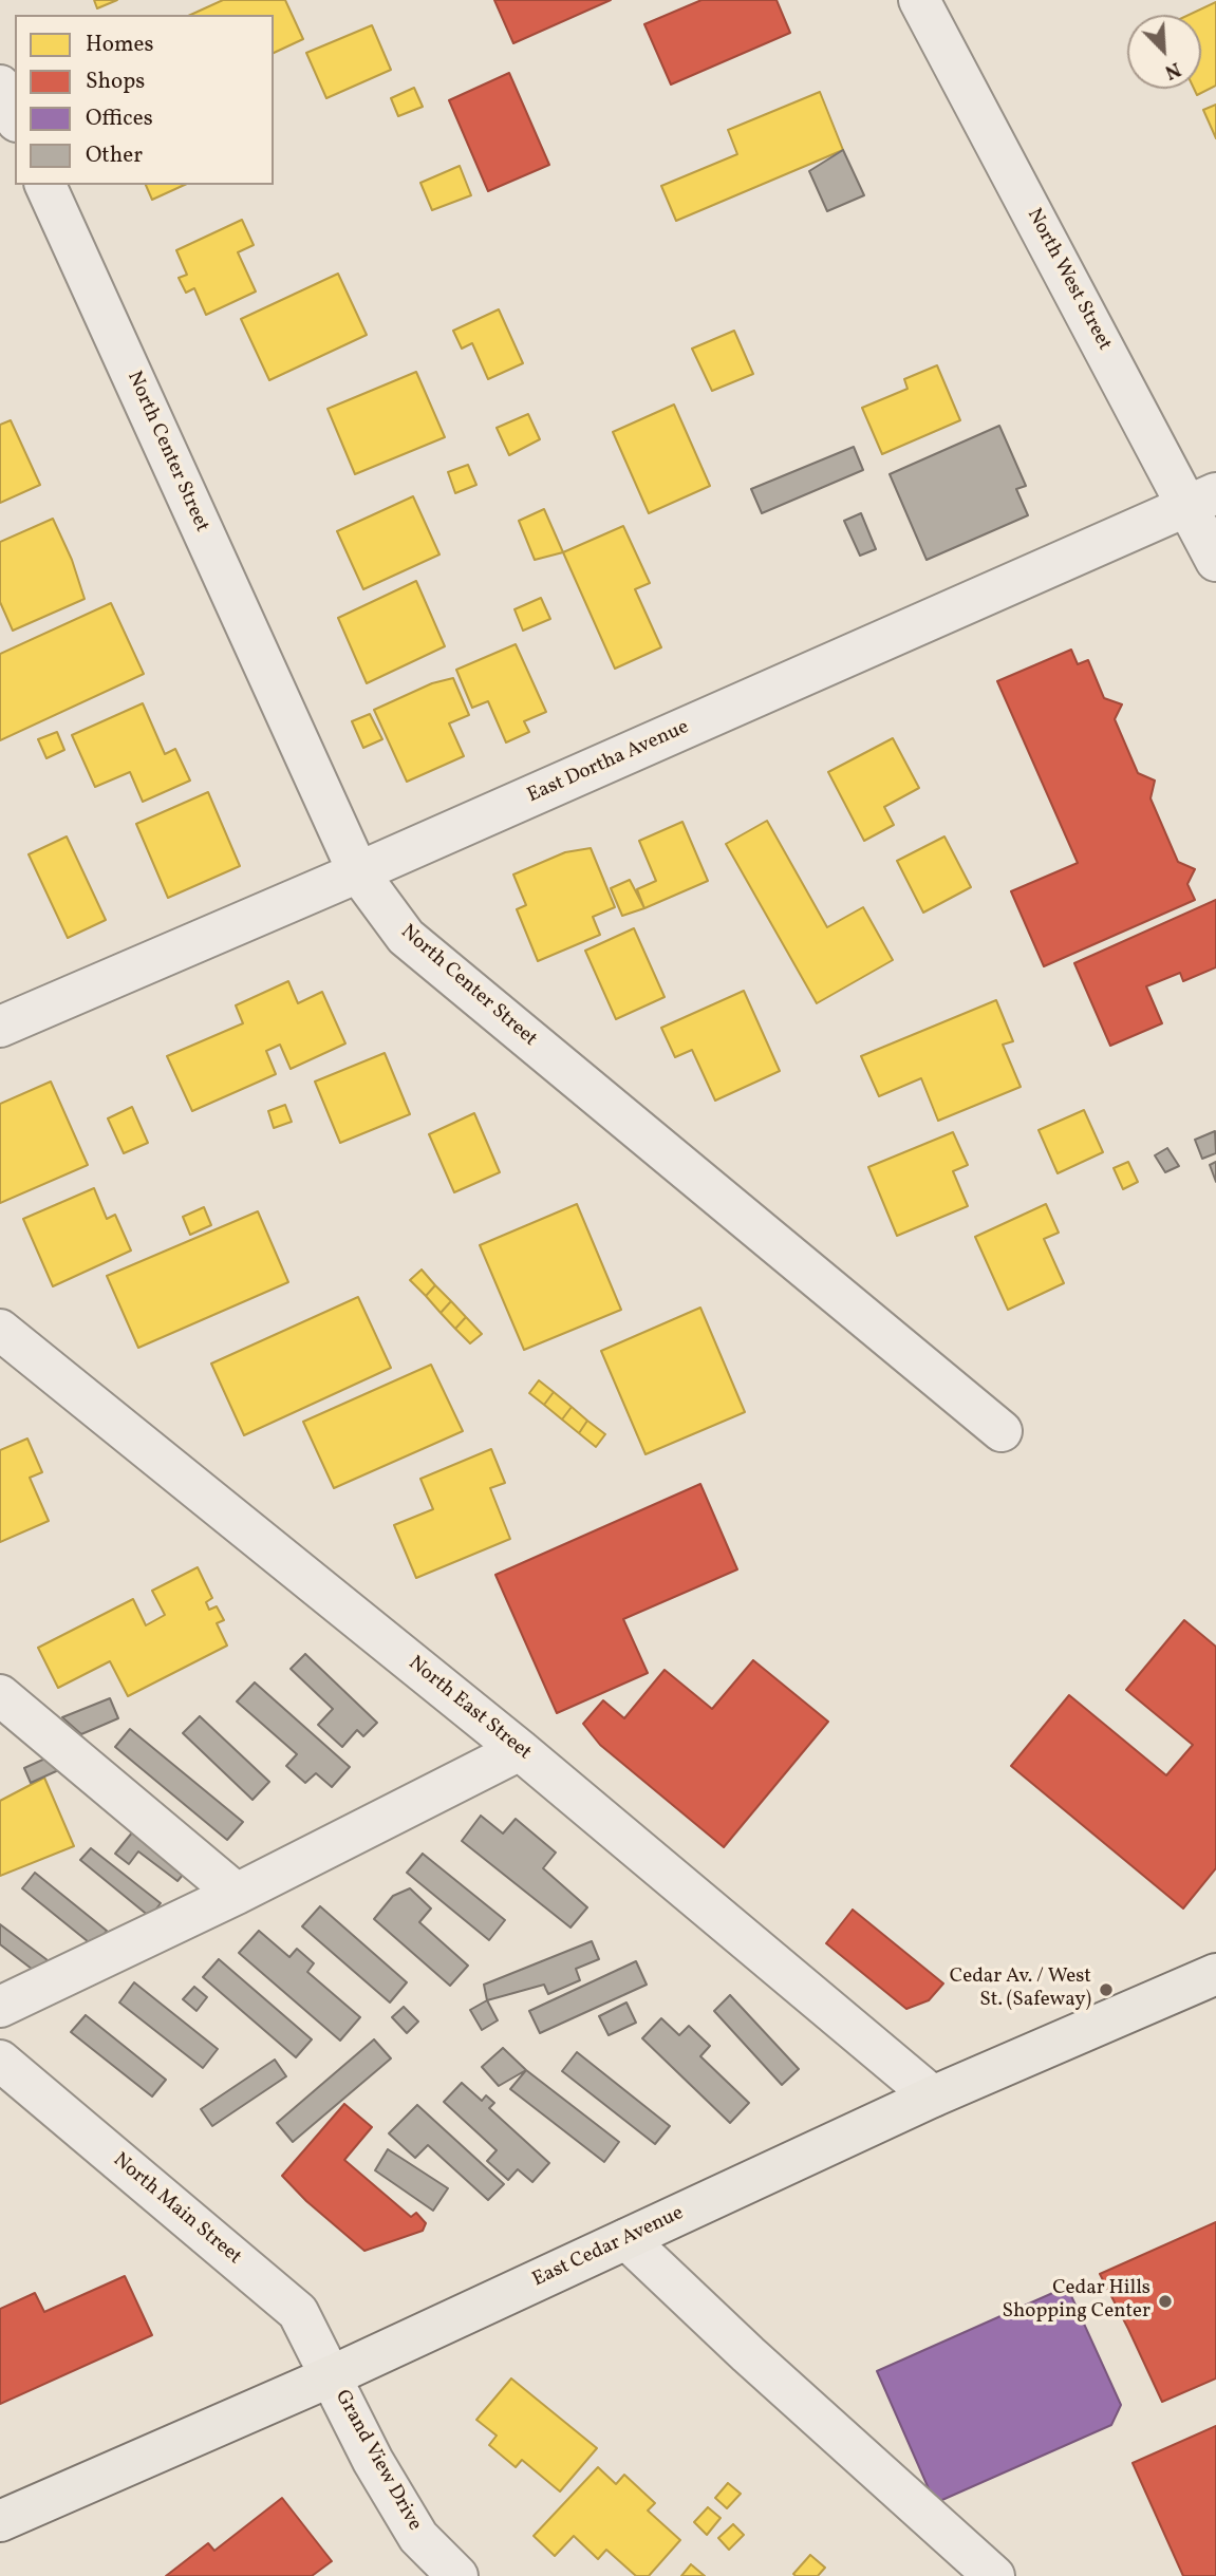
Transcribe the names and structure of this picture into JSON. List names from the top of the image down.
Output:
{
  "streets": {
    "main road": ["East Cedar Avenue"],
    "street": [
      "North West Street",
      "North Center Street",
      "East Dortha Avenue",
      "North East Street",
      "North Main Street",
      "Grand View Drive"
    ]
  },
  "crossings": [
    ["North West Street", "East Dortha Avenue"],
    ["North Center Street", "East Dortha Avenue"],
    ["North East Street", "East Cedar Avenue"],
    ["North Main Street", "East Cedar Avenue"],
    ["North Main Street", "Grand View Drive"],
    ["East Cedar Avenue", "Grand View Drive"]
  ],
  "places": ["Cedar Av. / West St. (Safeway)", "Cedar Hills Shopping Center"],
  "legend": [
    "Homes",
    "Shops",
    "Offices",
    "Other"
  ],
  "north": "bottom right"
}
